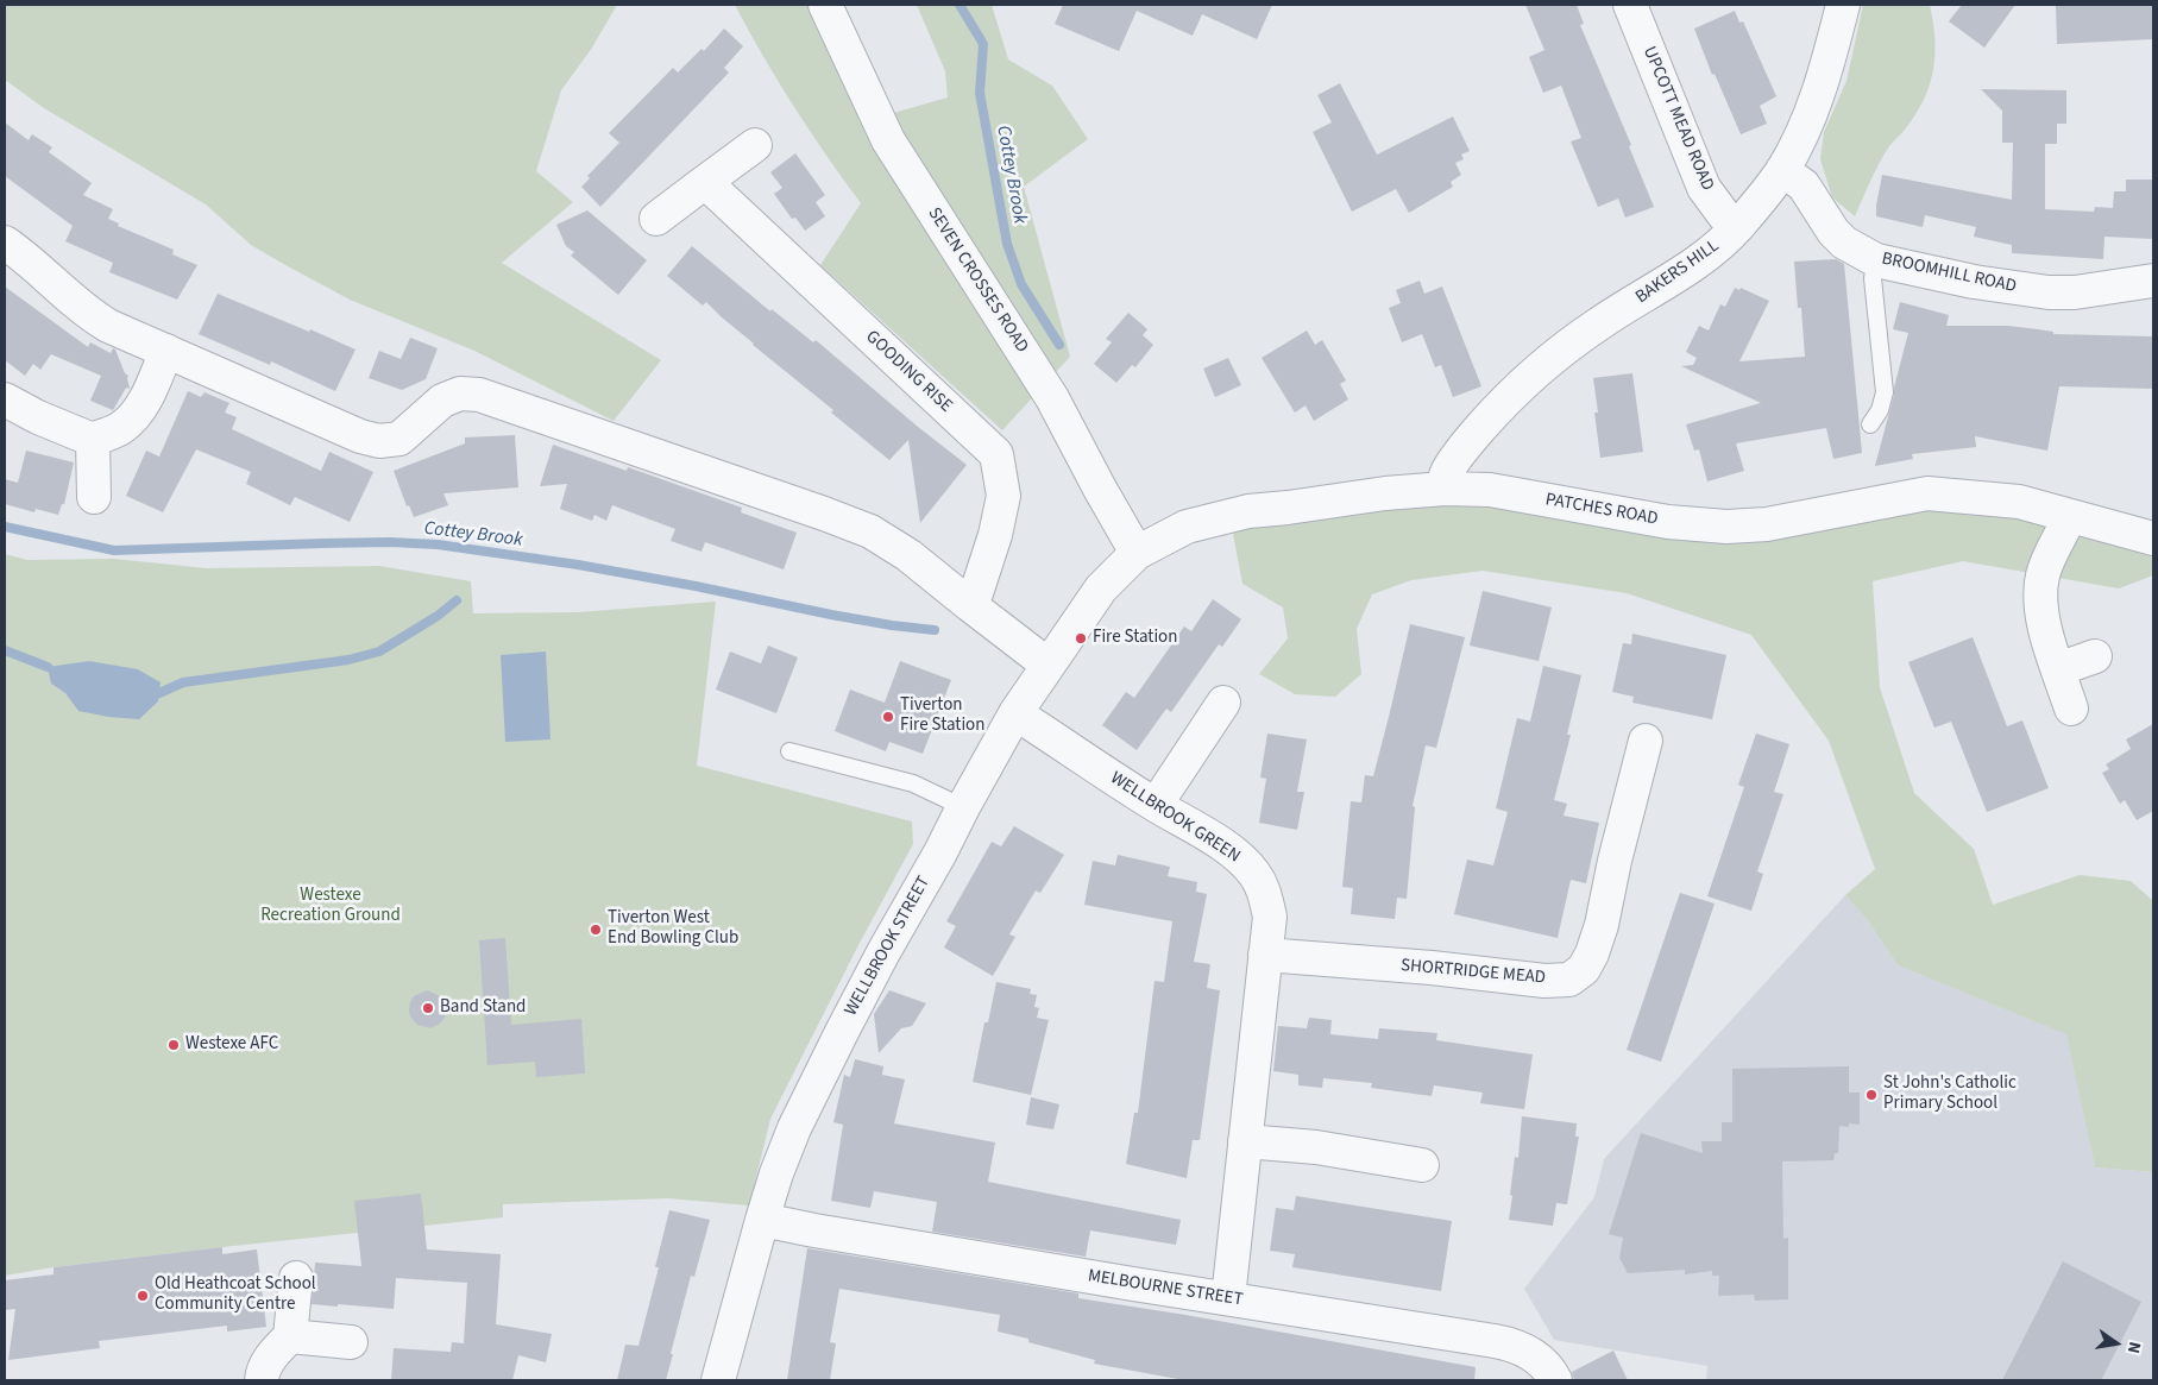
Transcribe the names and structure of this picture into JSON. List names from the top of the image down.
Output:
{
  "streets": {
    "street": [
      "UPCOTT MEAD ROAD",
      "BAKERS HILL",
      "BROOMHILL ROAD",
      "SEVEN CROSSES ROAD",
      "GOODING RISE",
      "PATCHES ROAD",
      "WELLBROOK GREEN",
      "WELLBROOK STREET",
      "SHORTRIDGE MEAD",
      "MELBOURNE STREET"
    ]
  },
  "crossings": [
    ["UPCOTT MEAD ROAD", "BAKERS HILL"],
    ["BAKERS HILL", "BROOMHILL ROAD"],
    ["BAKERS HILL", "PATCHES ROAD"],
    ["SEVEN CROSSES ROAD", "PATCHES ROAD"],
    ["SEVEN CROSSES ROAD", "WELLBROOK STREET"],
    ["PATCHES ROAD", "WELLBROOK STREET"],
    ["WELLBROOK GREEN", "WELLBROOK STREET"],
    ["WELLBROOK GREEN", "SHORTRIDGE MEAD"],
    ["WELLBROOK GREEN", "MELBOURNE STREET"],
    ["WELLBROOK STREET", "MELBOURNE STREET"]
  ],
  "water": ["Cottey Brook"],
  "parks": ["Westexe Recreation Ground"],
  "places": [
    "Fire Station",
    "Tiverton Fire Station",
    "Tiverton West End Bowling Club",
    "Band Stand",
    "Westexe AFC",
    "St John's Catholic Primary School",
    "Old Heathcoat School Community Centre"
  ],
  "north": "right"
}
